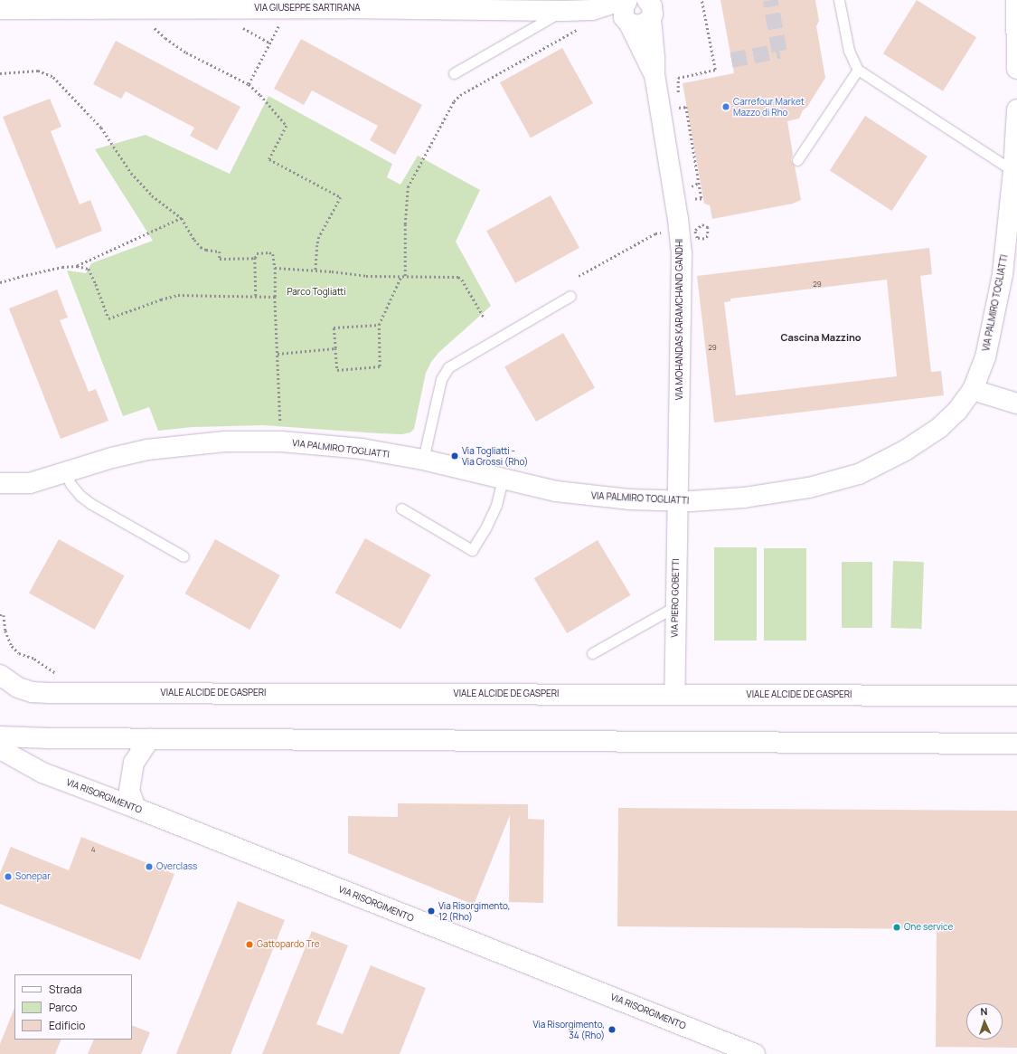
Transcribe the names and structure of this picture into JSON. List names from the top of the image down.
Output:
{
  "streets": {
    "street": [
      "VIA GIUSEPPE SARTIRANA",
      "VIA PALMIRO TOGLIATTI",
      "VIA MOHANDAS KARAMCHAND GANDHI",
      "VIA PIERO GOBETTI",
      "VIALE ALCIDE DE GASPERI",
      "VIA RISORGIMENTO"
    ]
  },
  "crossings": [
    ["VIA GIUSEPPE SARTIRANA", "VIA MOHANDAS KARAMCHAND GANDHI"],
    ["VIA PALMIRO TOGLIATTI", "VIA MOHANDAS KARAMCHAND GANDHI"],
    ["VIA PALMIRO TOGLIATTI", "VIA PIERO GOBETTI"],
    ["VIA MOHANDAS KARAMCHAND GANDHI", "VIA PIERO GOBETTI"],
    ["VIA PIERO GOBETTI", "VIALE ALCIDE DE GASPERI"]
  ],
  "districts": ["Cascina Mazzino"],
  "parks": ["Parco Togliatti"],
  "places": [
    "Carrefour Market Mazzo di Rho",
    "Via Togliatti - Via Grossi (Rho)",
    "Overclass",
    "Sonepar",
    "Via Risorgimento, 12 (Rho)",
    "One service",
    "Gattopardo Tre",
    "Via Risorgimento, 34 (Rho)"
  ],
  "house_numbers": ["29", "29", "4"],
  "legend": ["Strada", "Parco", "Edificio"],
  "north": "top"
}
